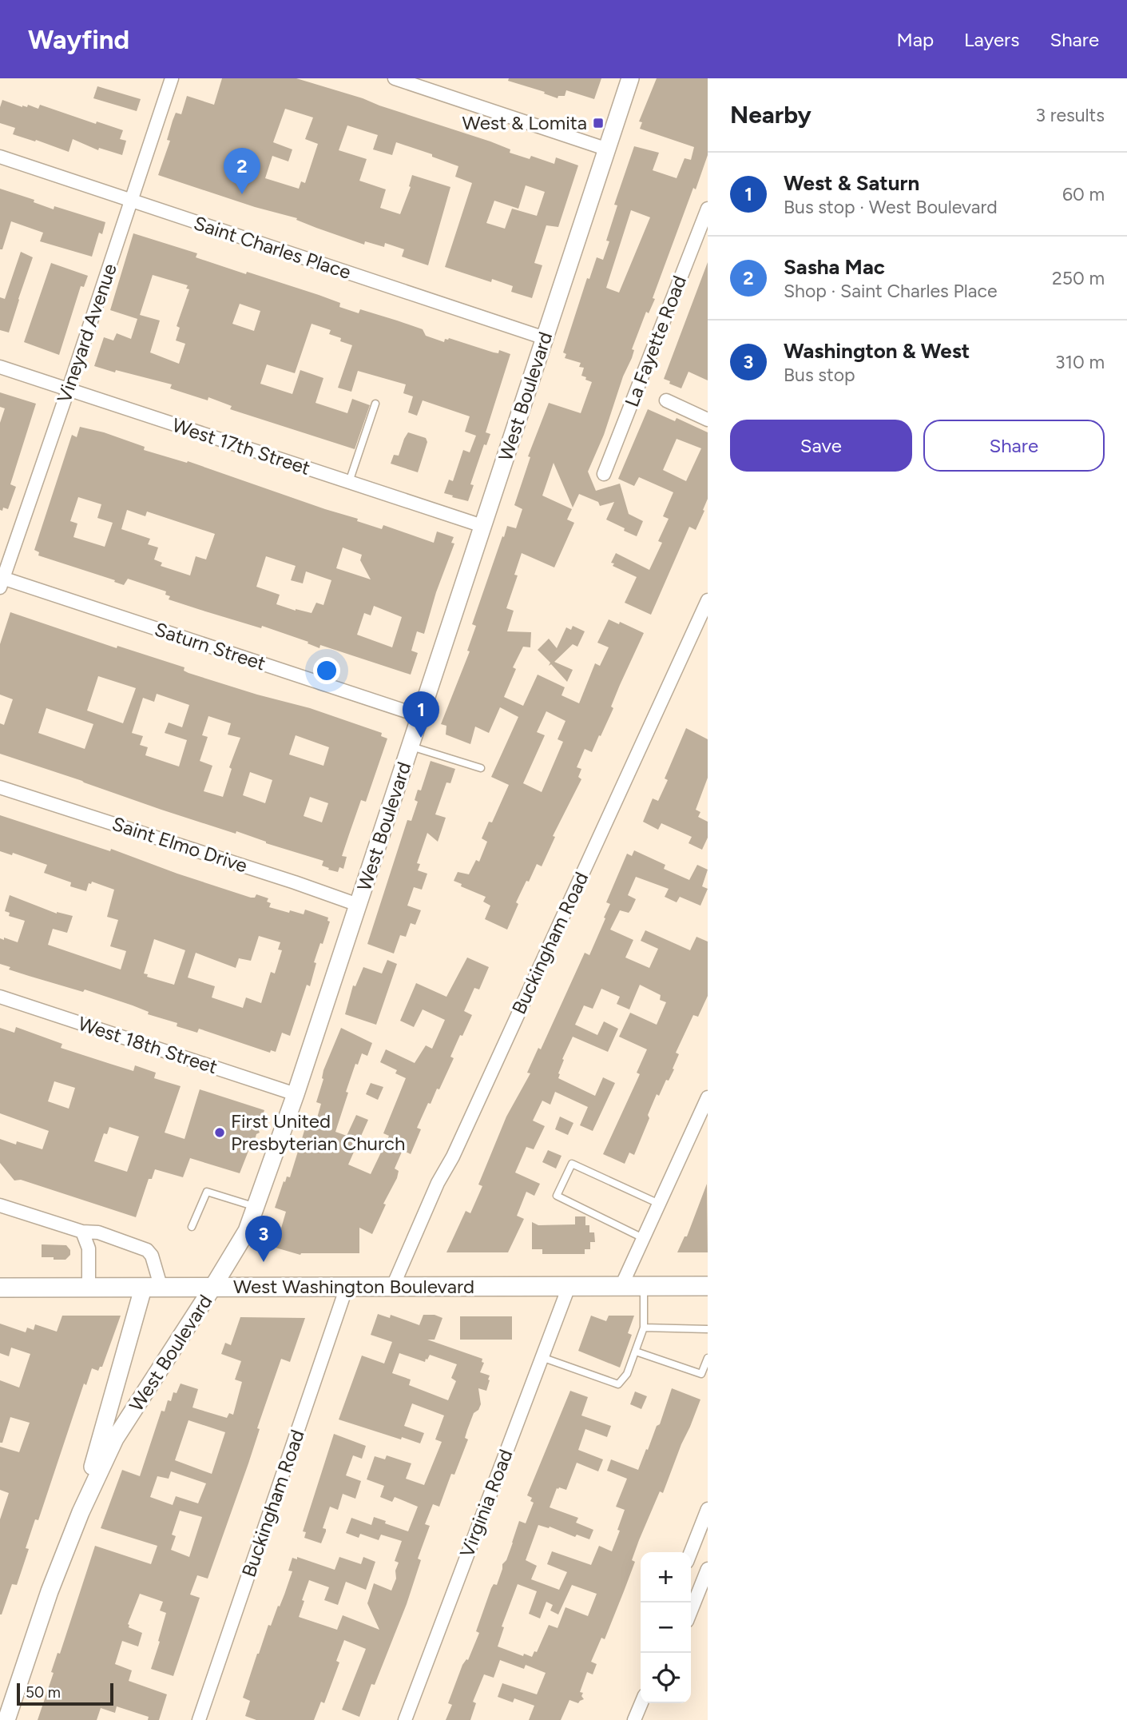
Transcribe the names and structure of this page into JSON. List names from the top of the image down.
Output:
{
  "streets": {
    "main road": ["West Washington Boulevard"],
    "street": [
      "Saint Charles Place",
      "Vineyard Avenue",
      "La Fayette Road",
      "West Boulevard",
      "West 17th Street",
      "Saturn Street",
      "Saint Elmo Drive",
      "Buckingham Road",
      "West 18th Street",
      "Virginia Road"
    ]
  },
  "crossings": [
    ["Saint Charles Place", "Vineyard Avenue"],
    ["Saint Charles Place", "West Boulevard"],
    ["Vineyard Avenue", "West 17th Street"],
    ["Vineyard Avenue", "Saturn Street"],
    ["West Boulevard", "West 17th Street"],
    ["West Boulevard", "Saturn Street"],
    ["West Boulevard", "Saint Elmo Drive"],
    ["West Boulevard", "West 18th Street"],
    ["West Boulevard", "West Washington Boulevard"],
    ["Buckingham Road", "West Washington Boulevard"],
    ["West Washington Boulevard", "Virginia Road"]
  ],
  "places": {
    "transit": ["West & Lomita"],
    "other": ["First United Presbyterian Church"]
  },
  "scale_bar": "50 m",
  "page": {
    "header": "Wayfind",
    "nav": ["Map", "Layers", "Share"],
    "heading": ["Nearby", "3 results"],
    "pins": ["2", "1", "3"],
    "list": [
      {
        "mark": "1",
        "name": "West & Saturn",
        "note": "Bus stop · West Boulevard",
        "value": "60 m"
      },
      {
        "mark": "2",
        "name": "Sasha Mac",
        "note": "Shop · Saint Charles Place",
        "value": "250 m"
      },
      {
        "mark": "3",
        "name": "Washington & West",
        "note": "Bus stop",
        "value": "310 m"
      }
    ],
    "buttons": ["Save", "Share"],
    "map_buttons": ["+", "−"],
    "scale": "50 m"
  }
}
